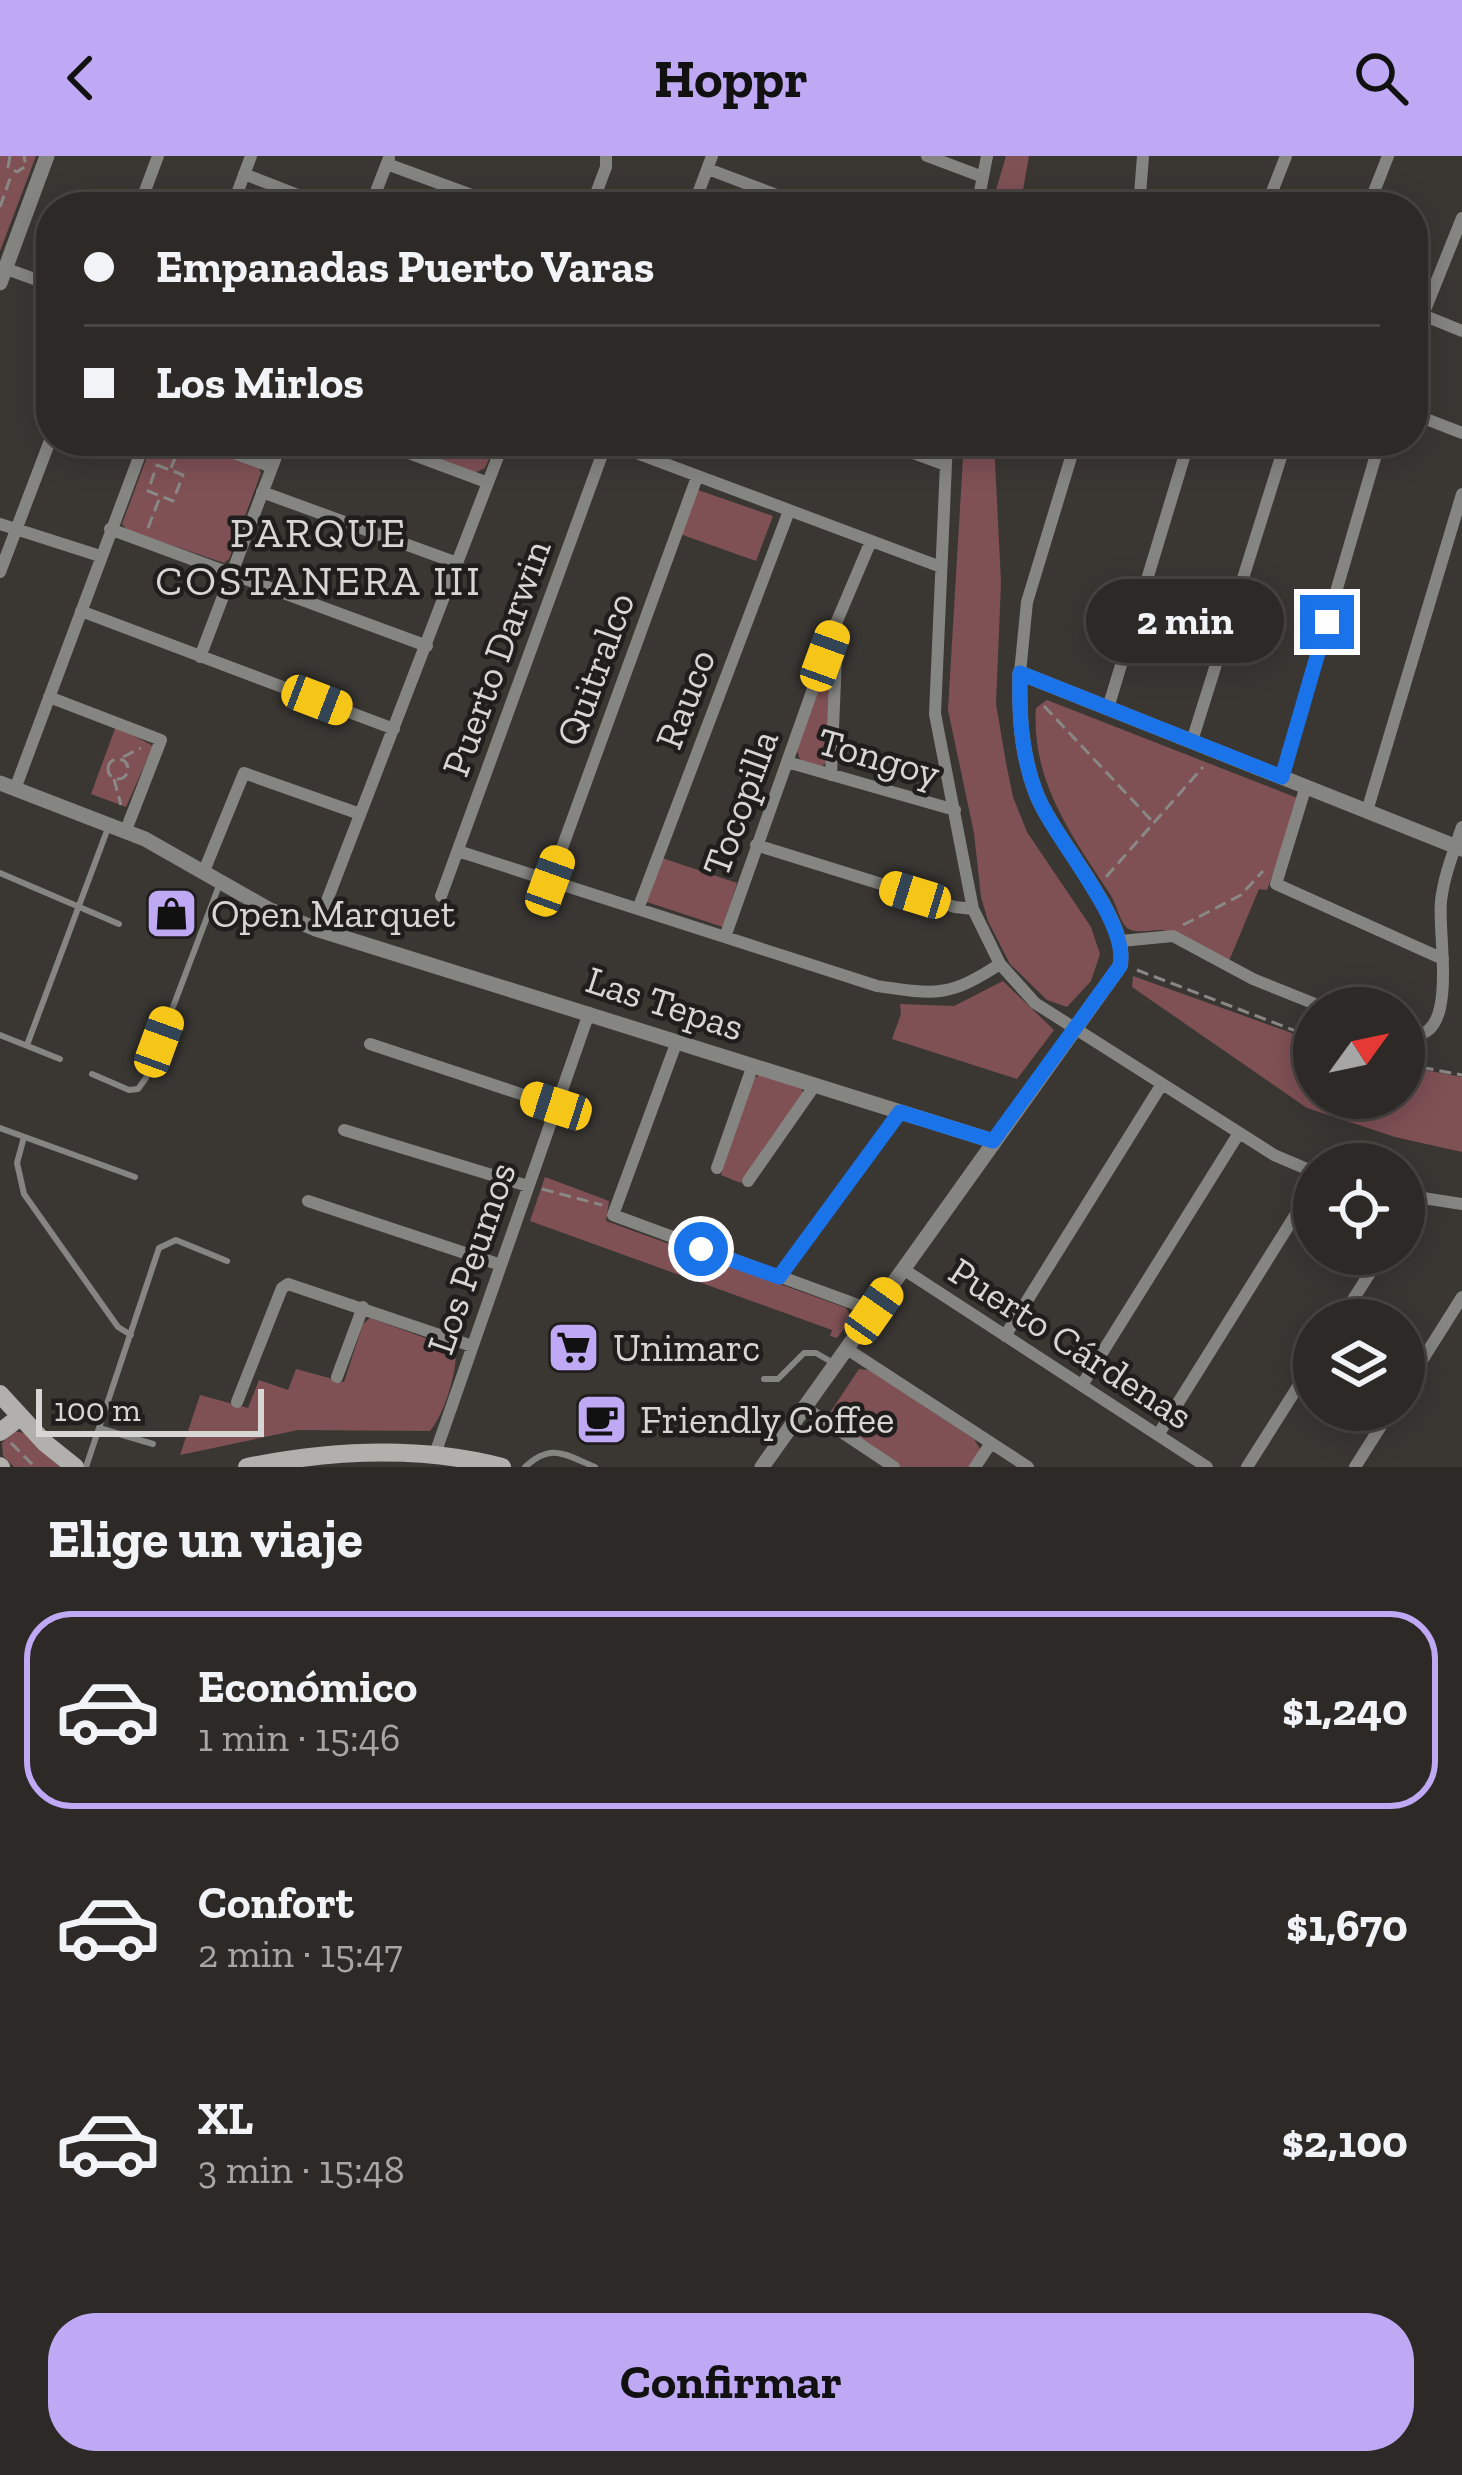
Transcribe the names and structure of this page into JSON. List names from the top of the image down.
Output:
{
  "streets": {
    "street": [
      "Puerto Darwin",
      "Quitralco",
      "Rauco",
      "Tongoy",
      "Tocopilla",
      "Las Tepas",
      "Los Peumos",
      "Puerto Cárdenas"
    ]
  },
  "crossings": [
    ["Tongoy", "Tocopilla"],
    ["Las Tepas", "Los Peumos"]
  ],
  "districts": ["PARQUE COSTANERA III"],
  "places": {
    "shop": ["Open Marquet"],
    "supermarket": ["Unimarc"],
    "cafe": ["Friendly Coffee"]
  },
  "scale_bar": "100 m",
  "north": "top right",
  "page": {
    "header": "Hoppr",
    "banner": ["Empanadas Puerto Varas", "Los Mirlos"],
    "bubble": "2 min",
    "scale": "100 m",
    "heading": "Elige un viaje",
    "list": [
      {
        "name": "Económico",
        "note": "1 min · 15:46",
        "value": "$1,240"
      },
      {
        "name": "Confort",
        "note": "2 min · 15:47",
        "value": "$1,670"
      },
      {
        "name": "XL",
        "note": "3 min · 15:48",
        "value": "$2,100"
      }
    ],
    "buttons": "Confirmar"
  }
}
